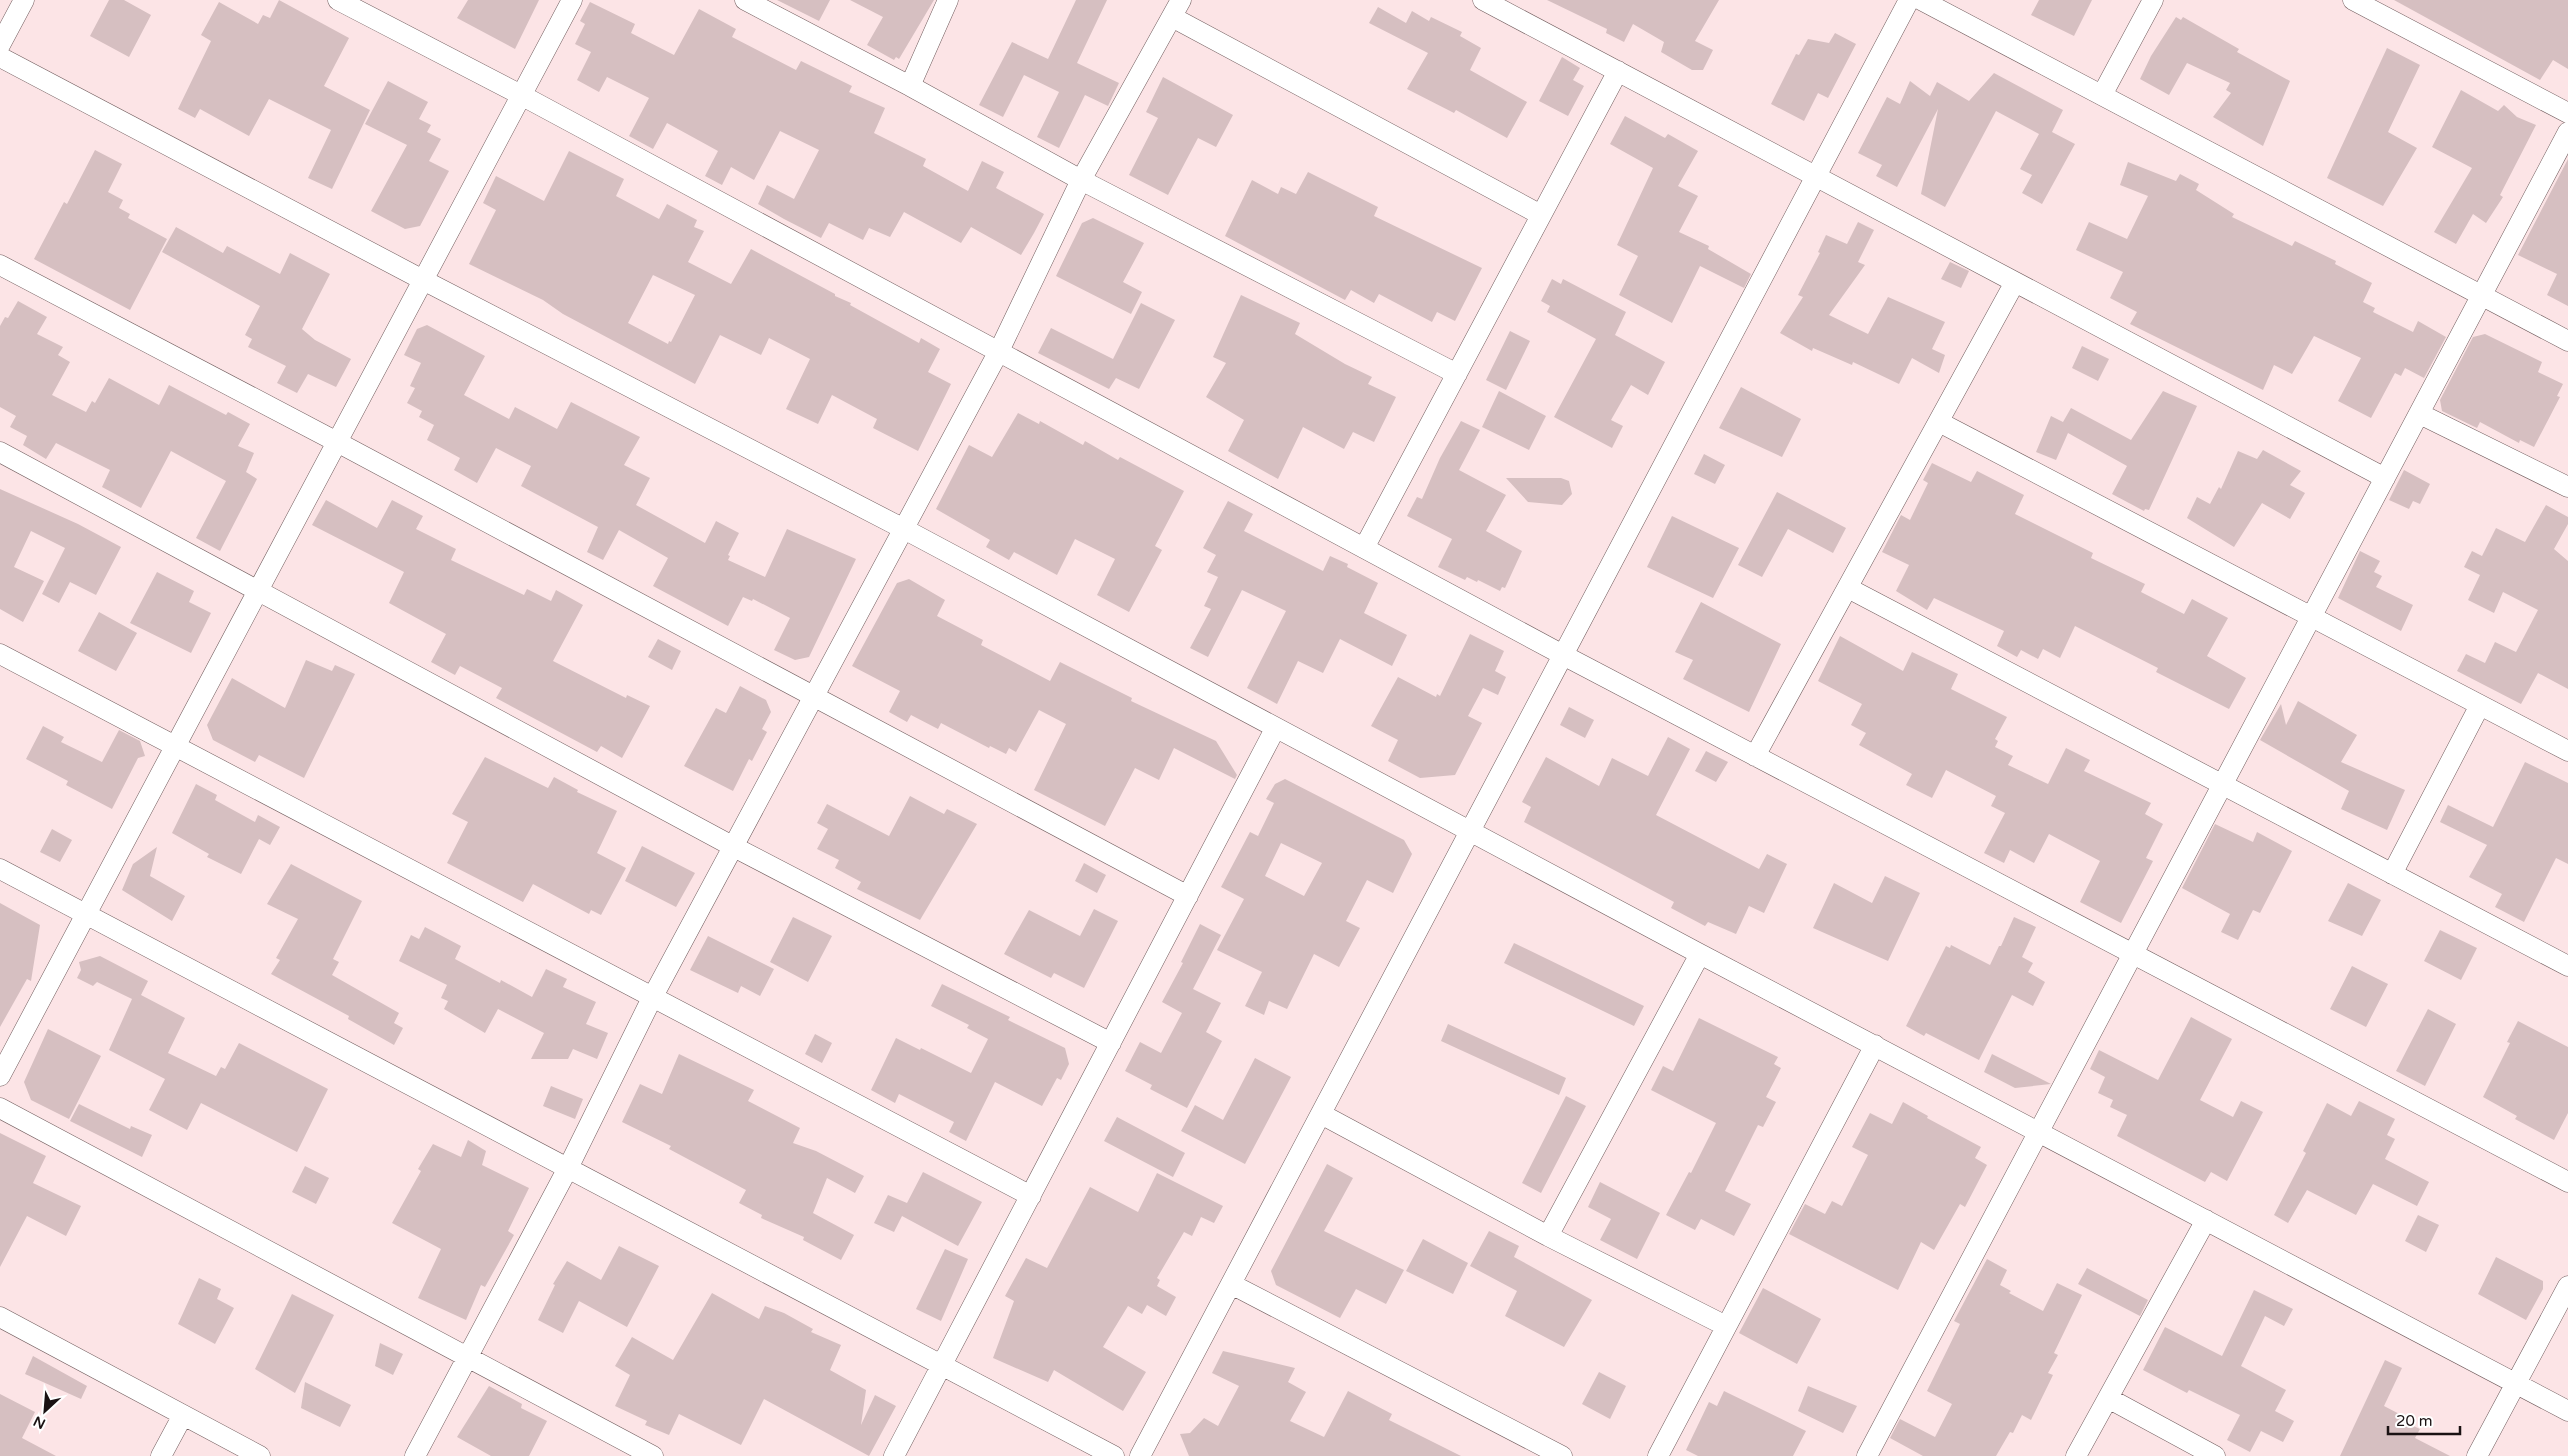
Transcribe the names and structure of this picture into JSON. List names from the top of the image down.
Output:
{
  "scale_bar": "20 m",
  "north": "bottom left"
}
